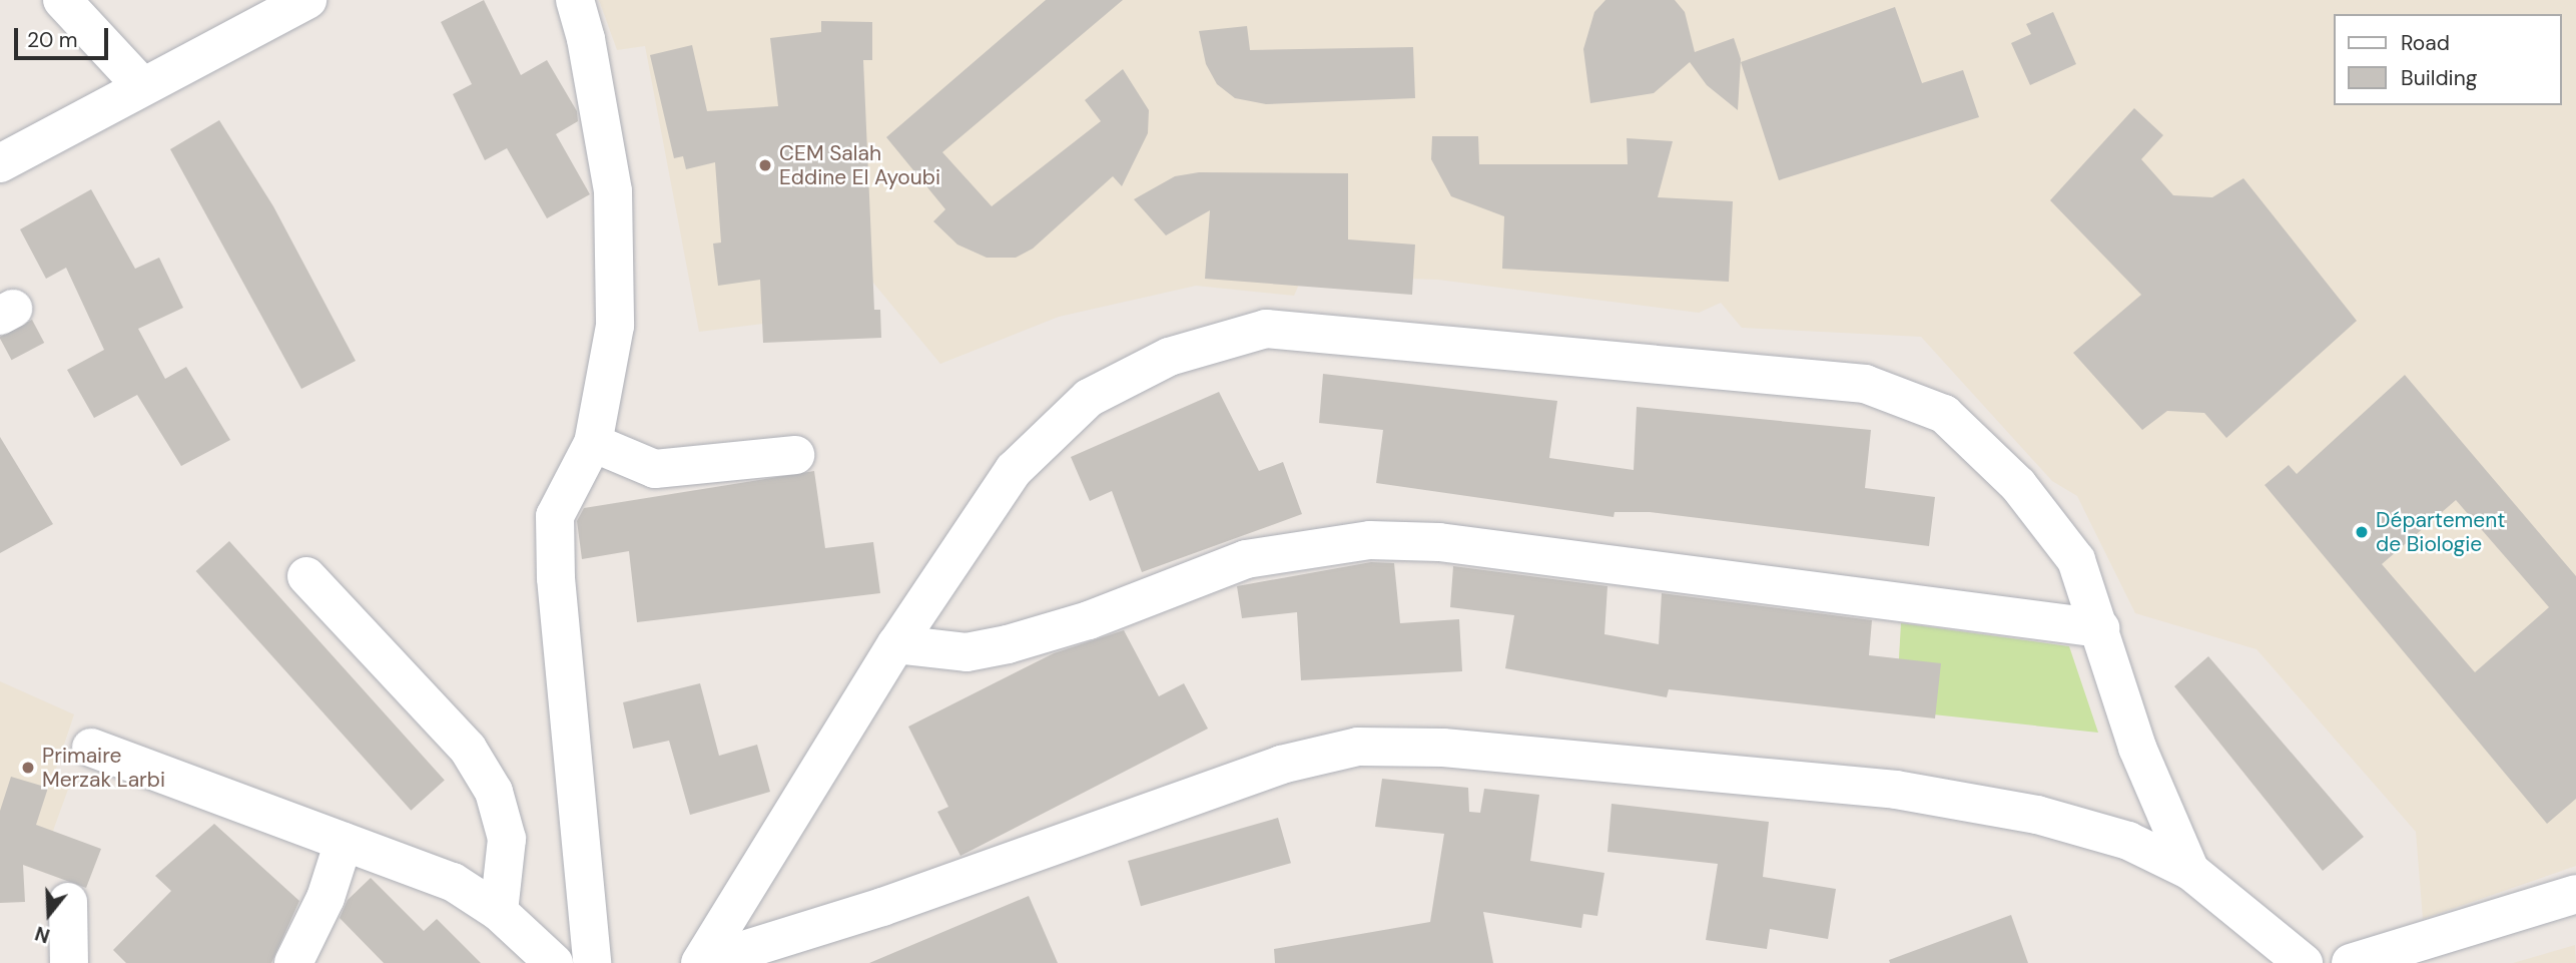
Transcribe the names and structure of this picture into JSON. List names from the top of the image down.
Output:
{
  "places": ["CEM Salah Eddine El Ayoubi", "Département de Biologie", "Primaire Merzak Larbi"],
  "legend": ["Road", "Building"],
  "scale_bar": "20 m",
  "north": "bottom"
}
